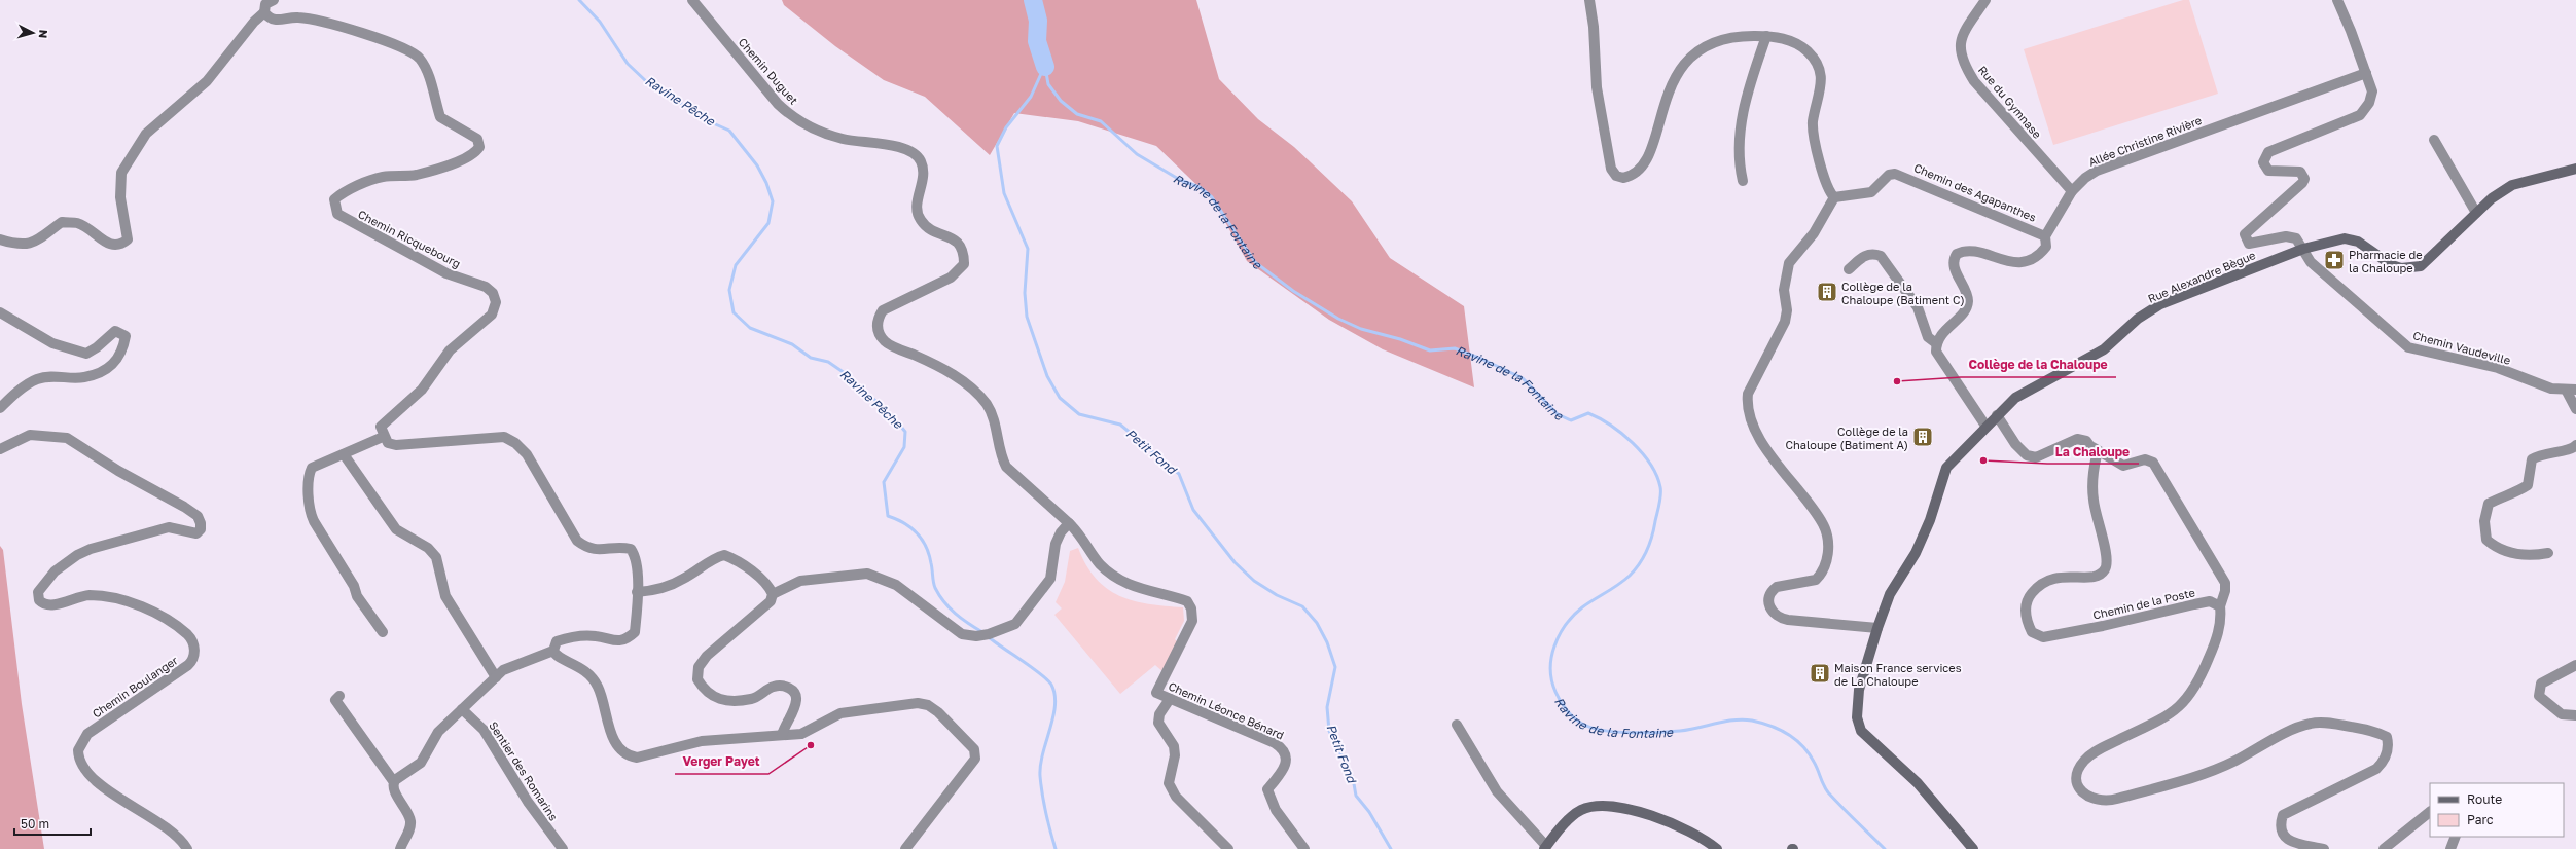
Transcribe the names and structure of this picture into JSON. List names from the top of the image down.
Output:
{
  "streets": {
    "main road": ["Rue Alexandre Bègue"],
    "street": [
      "Chemin Duguet",
      "Rue du Gymnase",
      "Allée Christine Rivière",
      "Chemin des Agapanthes",
      "Chemin Ricquebourg",
      "Chemin Vaudeville",
      "Chemin de la Poste",
      "Chemin Boulanger",
      "Chemin Léonce Bénard",
      "Sentier des Romarins"
    ]
  },
  "crossings": [
    ["Chemin Duguet", "Chemin Léonce Bénard"],
    ["Rue du Gymnase", "Allée Christine Rivière"],
    ["Allée Christine Rivière", "Chemin des Agapanthes"],
    ["Allée Christine Rivière", "Chemin Vaudeville"],
    ["Rue Alexandre Bègue", "Chemin Vaudeville"]
  ],
  "water": ["Ravine Pêche", "Ravine de la Fontaine", "Petit Fond"],
  "places": {
    "pharmacy": ["Pharmacie de la Chaloupe"],
    "building": ["Collège de la Chaloupe (Batiment C)", "Collège de la Chaloupe (Batiment A)", "Maison France services de La Chaloupe"],
    "other": ["Collège de la Chaloupe", "La Chaloupe", "Verger Payet"]
  },
  "legend": ["Route", "Parc"],
  "scale_bar": "50 m",
  "north": "right"
}
